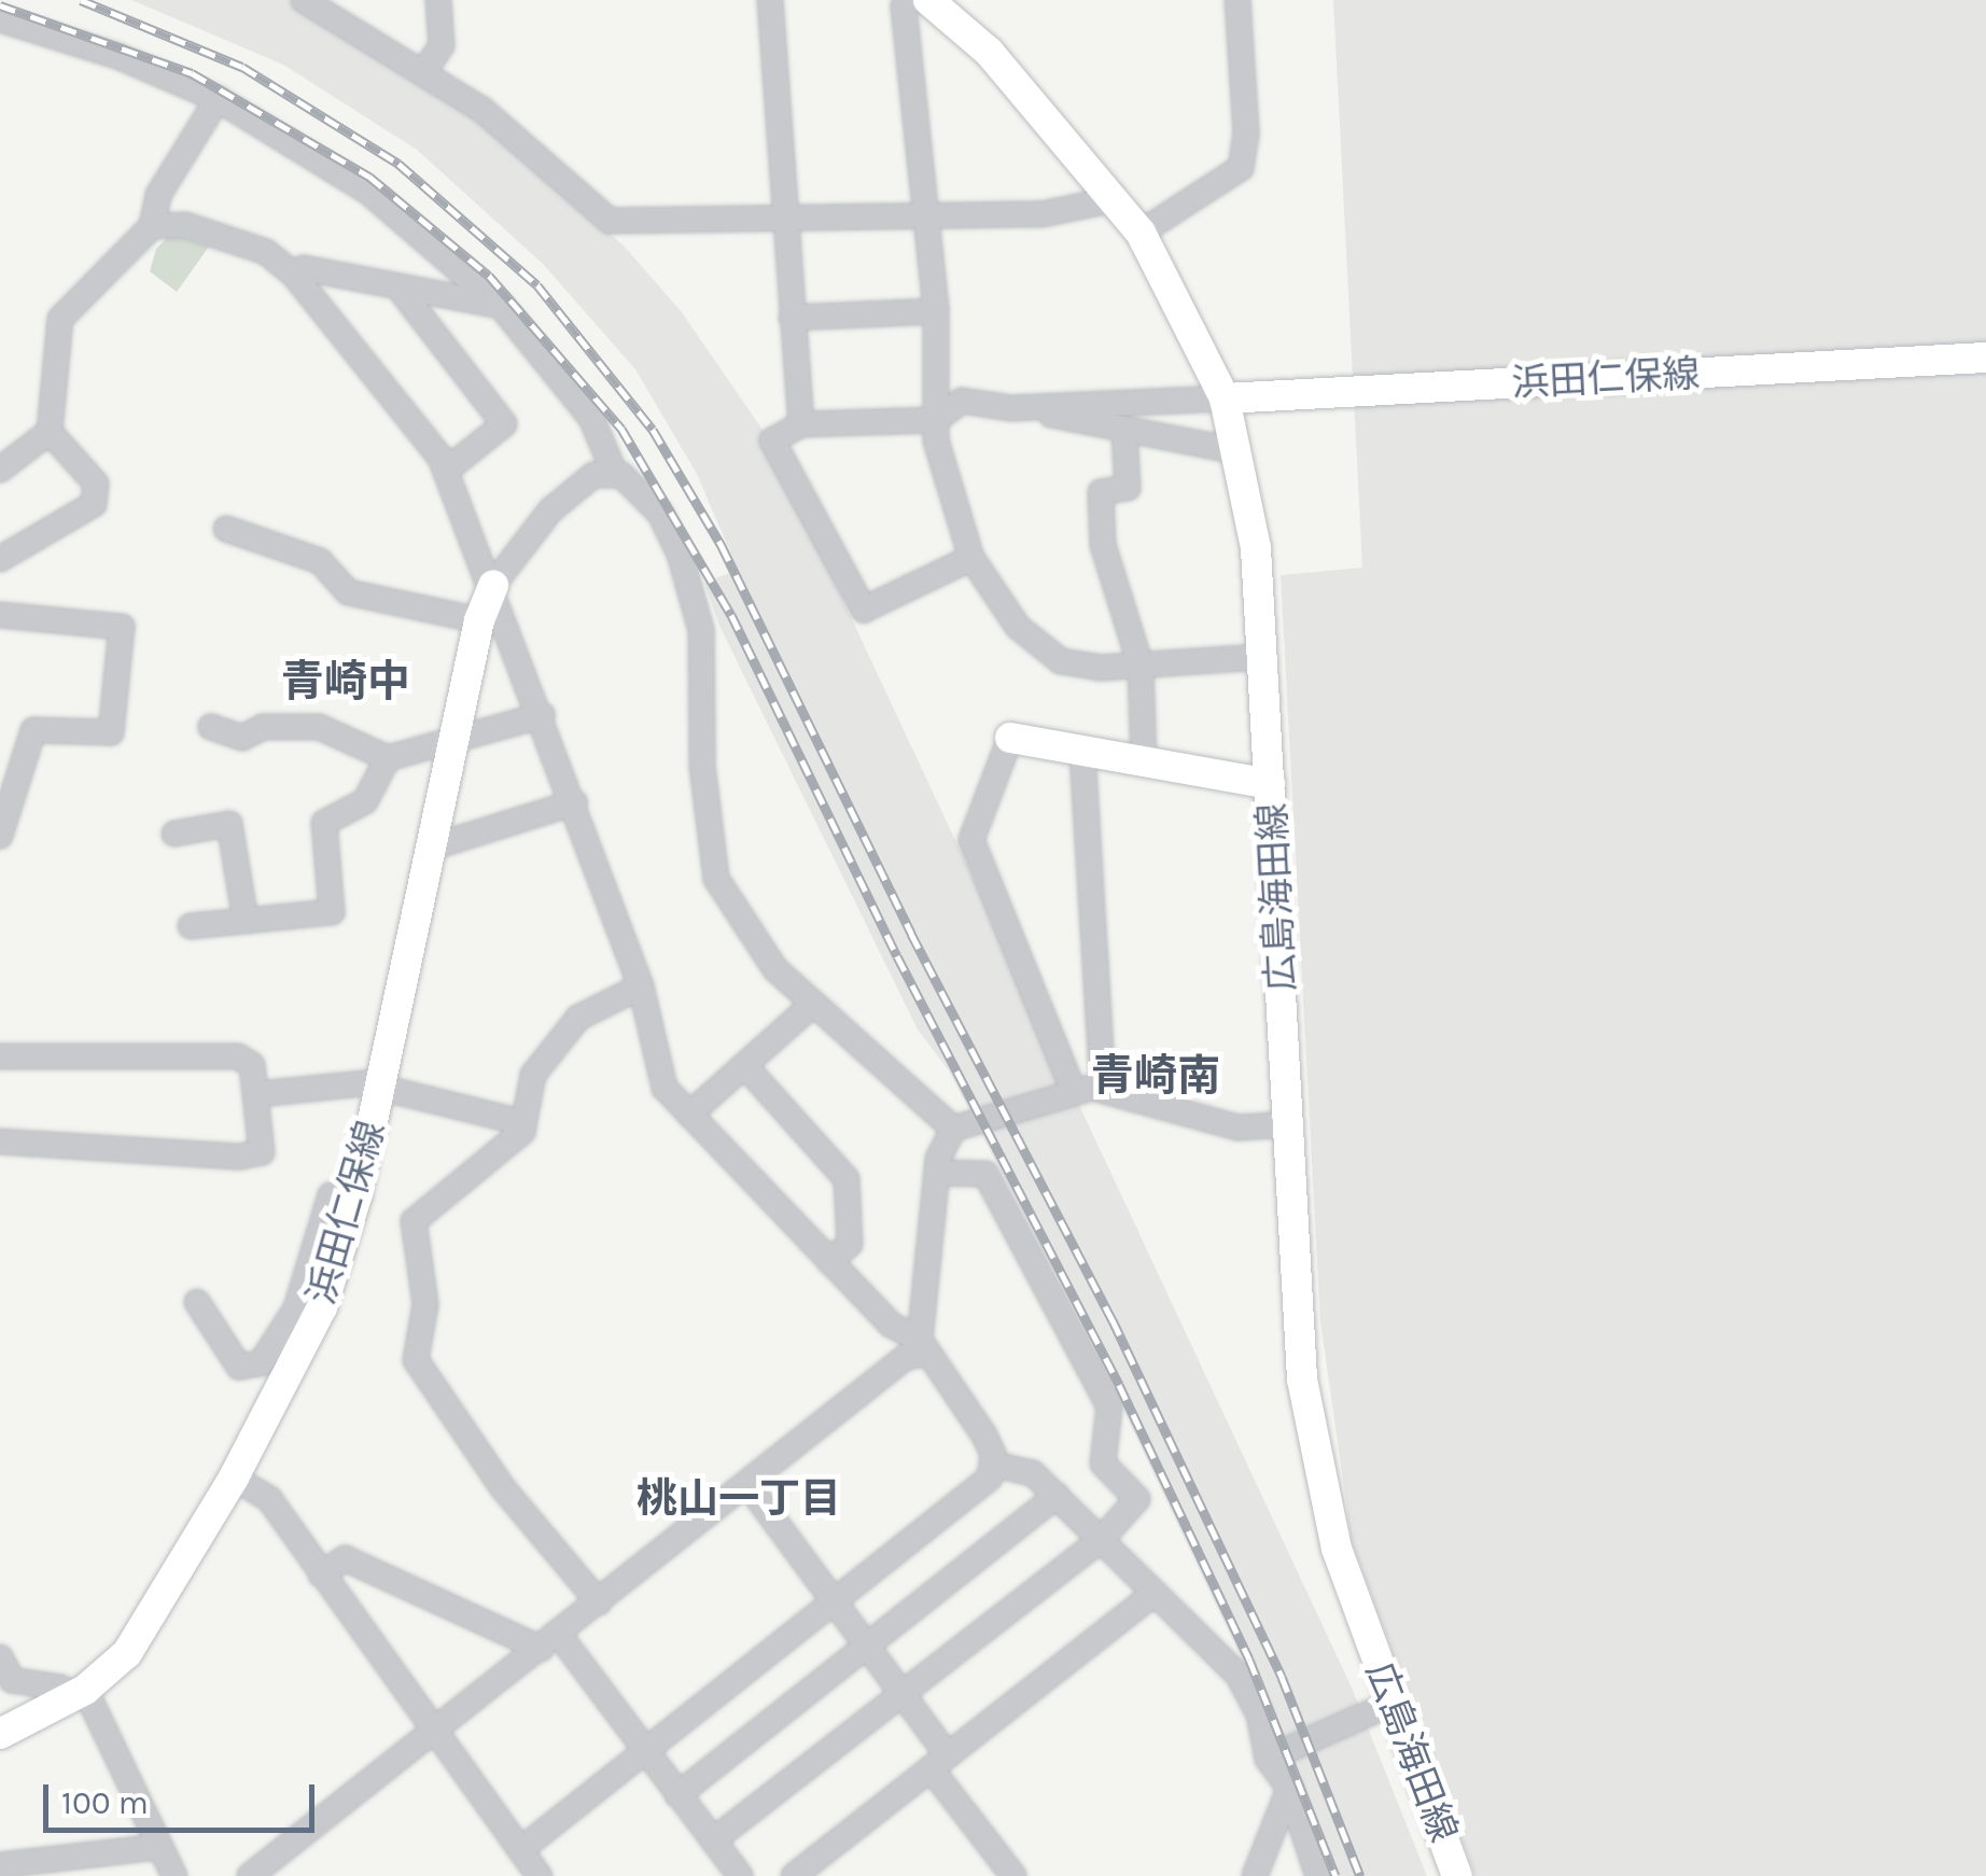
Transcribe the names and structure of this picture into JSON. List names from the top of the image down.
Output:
{
  "streets": {
    "main road": ["浜田仁保線", "広島海田線"]
  },
  "crossings": [
    ["浜田仁保線", "広島海田線"]
  ],
  "districts": ["青崎中", "青崎南", "桃山一丁目"],
  "scale_bar": "100 m"
}
